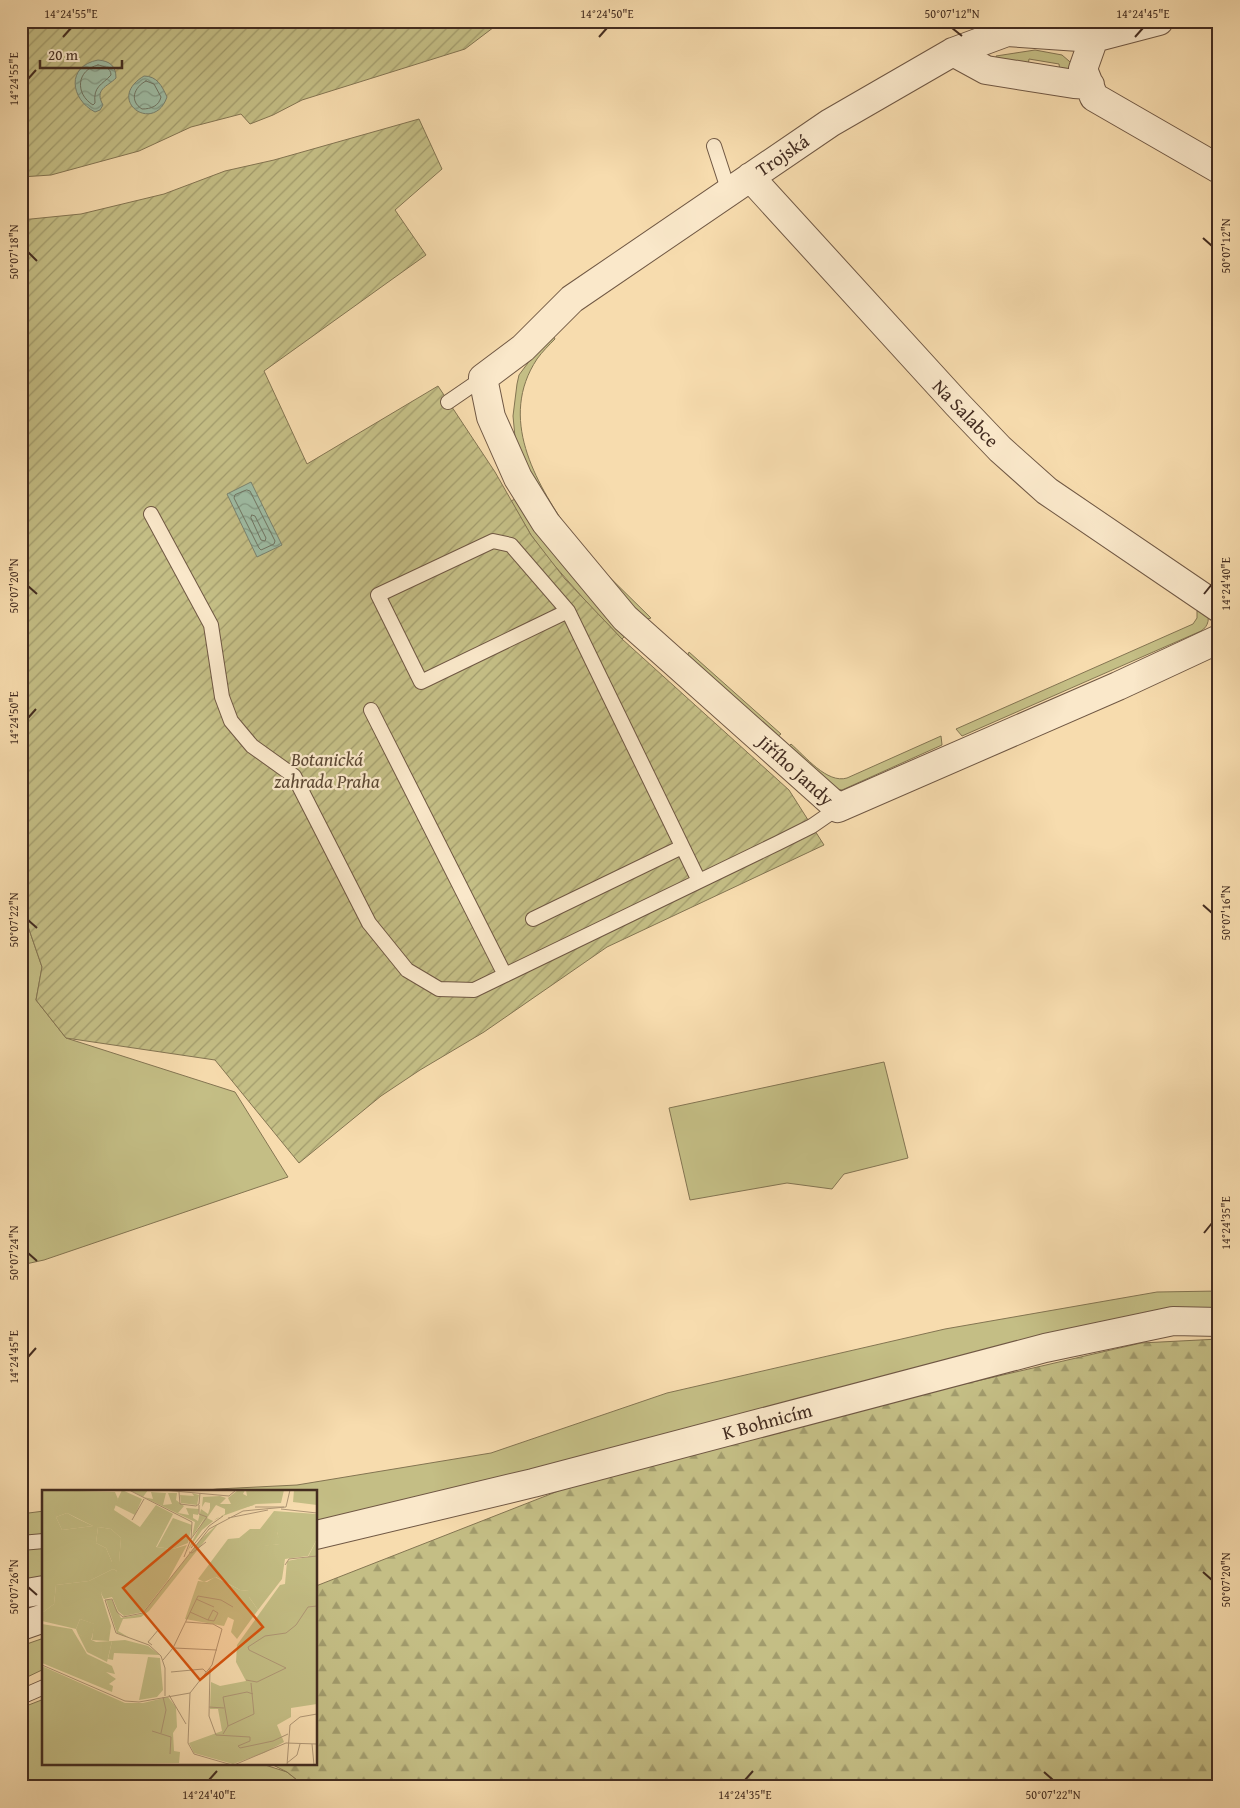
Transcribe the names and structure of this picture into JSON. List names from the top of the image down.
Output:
{
  "streets": {
    "street": [
      "Trojská",
      "Na Salabce",
      "Jiřího Jandy",
      "K Bohnicím"
    ]
  },
  "crossings": [
    ["Trojská", "Na Salabce"],
    ["Trojská", "Jiřího Jandy"]
  ],
  "parks": ["Botanická zahrada Praha"],
  "scale_bar": "20 m",
  "coordinates": [
    "14°24'55\"E",
    "14°24'50\"E",
    "50°07'12\"N",
    "14°24'45\"E",
    "50°07'18\"N",
    "14°24'40\"E",
    "50°07'20\"N",
    "50°07'16\"N",
    "50°07'22\"N",
    "14°24'35\"E",
    "50°07'24\"N",
    "50°07'26\"N"
  ]
}
